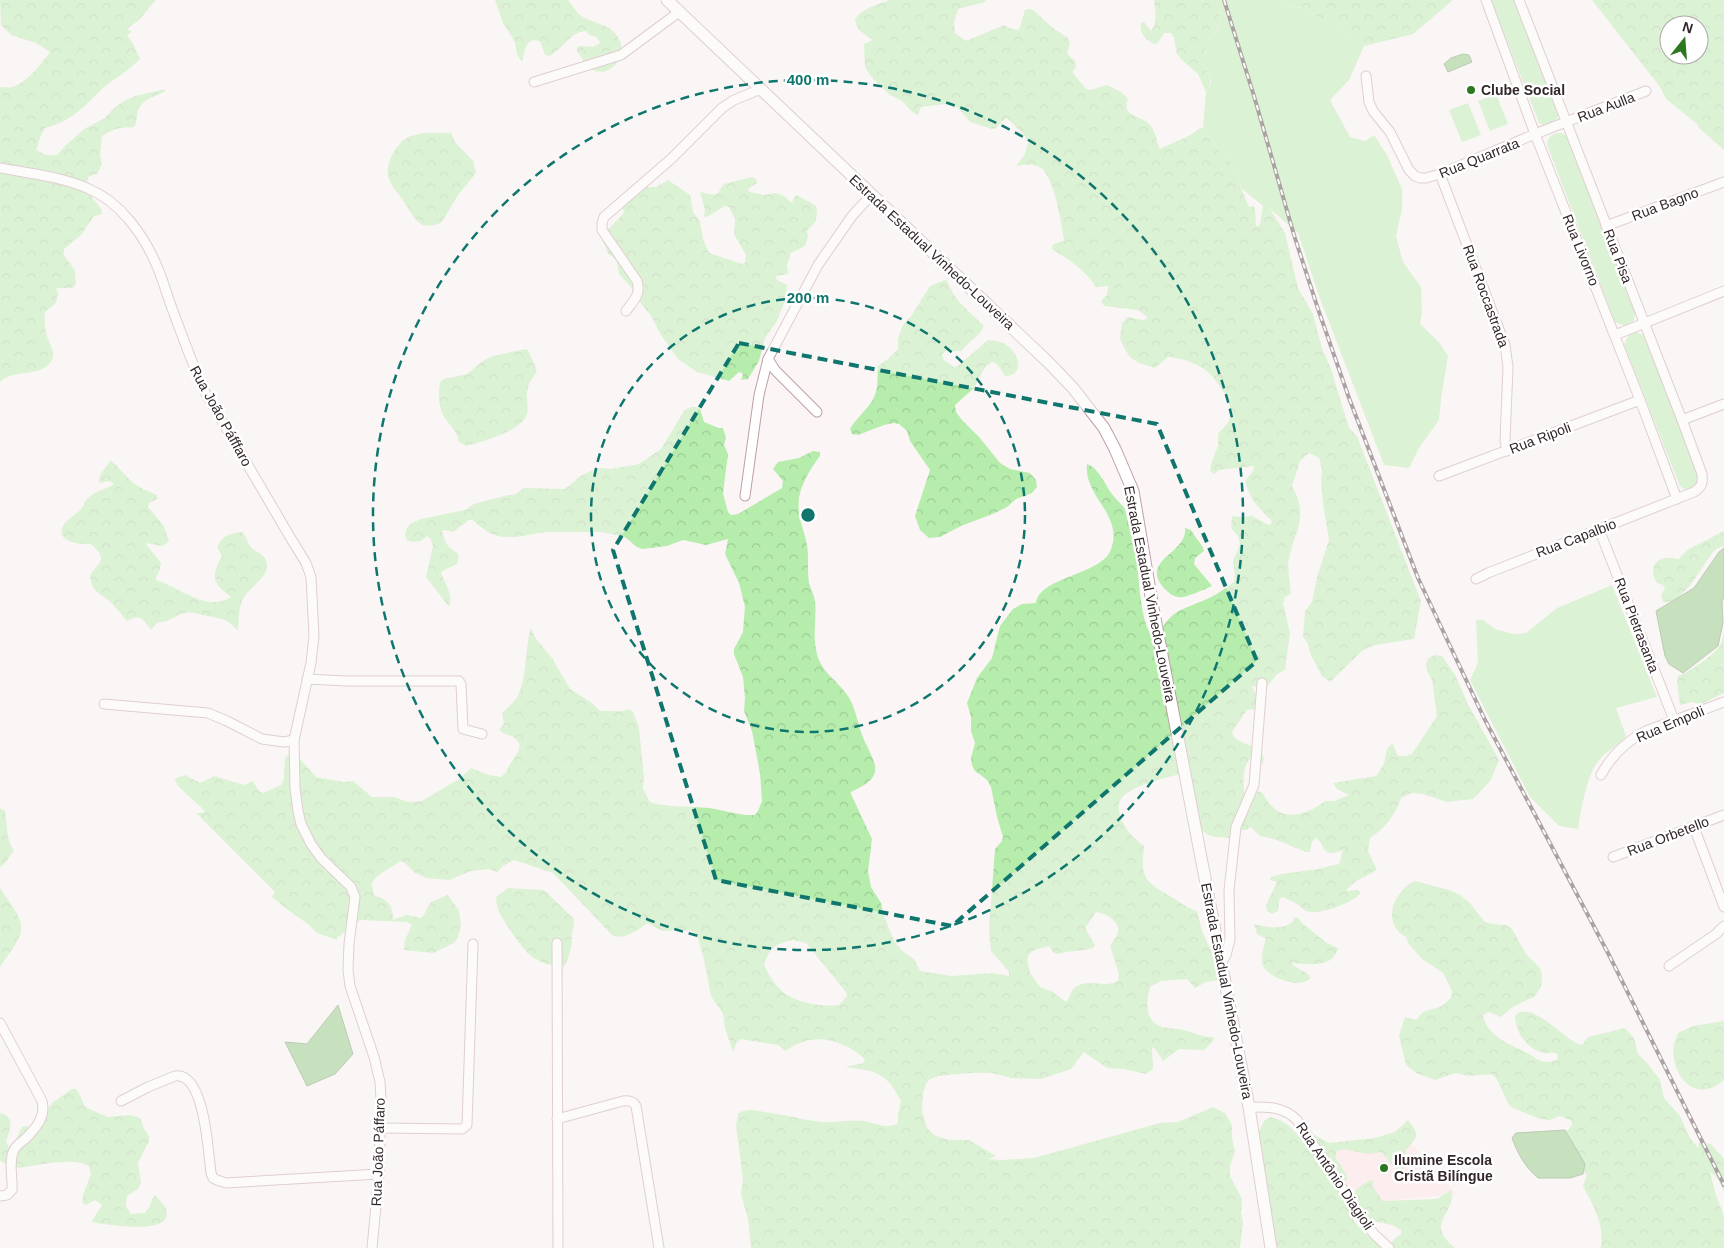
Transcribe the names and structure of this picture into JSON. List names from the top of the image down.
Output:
{
  "streets": {
    "main road": ["Estrada Estadual Vinhedo-Louveira"],
    "street": [
      "Rua Aulla",
      "Rua Quarrata",
      "Rua Bagno",
      "Rua Livorno",
      "Rua Pisa",
      "Rua Roccastrada",
      "Rua João Páfffaro",
      "Rua Ripoli",
      "Rua Capalbio",
      "Rua Pietrasanta",
      "Rua Empoli",
      "Rua Orbetello",
      "Rua João Páffaro",
      "Rua Antônio Diagioli"
    ]
  },
  "crossings": [
    ["Rua Aulla", "Rua Quarrata"],
    ["Rua Aulla", "Rua Livorno"],
    ["Rua Aulla", "Rua Pisa"],
    ["Rua Quarrata", "Rua Livorno"],
    ["Rua Quarrata", "Rua Roccastrada"],
    ["Rua Bagno", "Rua Pisa"],
    ["Rua Livorno", "Rua Pisa"],
    ["Rua Livorno", "Rua Ripoli"],
    ["Rua Livorno", "Rua Capalbio"],
    ["Estrada Estadual Vinhedo-Louveira", "Rua Antônio Diagioli"],
    ["Rua Pisa", "Rua Capalbio"],
    ["Rua Roccastrada", "Rua Ripoli"],
    ["Rua João Páfffaro", "Rua João Páffaro"],
    ["Rua Capalbio", "Rua Pietrasanta"],
    ["Rua Pietrasanta", "Rua Empoli"]
  ],
  "places": ["Clube Social", "Ilumine Escola Cristã Bilíngue"],
  "north": "top",
  "rings": ["400 m", "200 m"]
}
